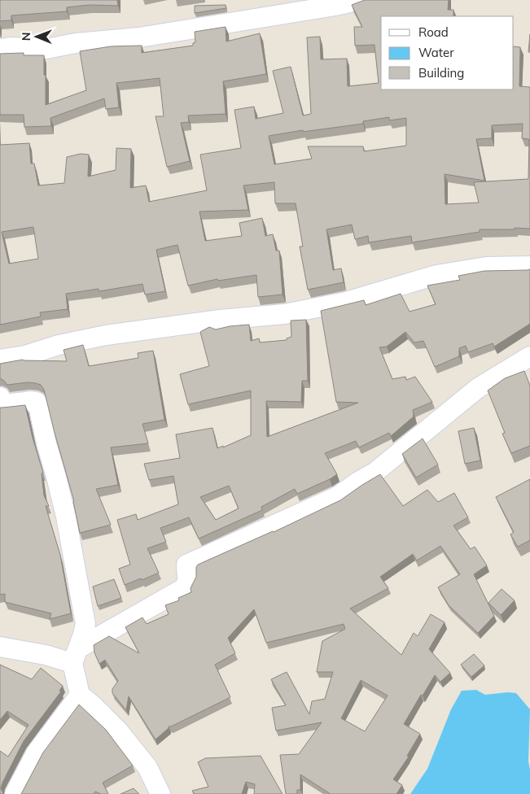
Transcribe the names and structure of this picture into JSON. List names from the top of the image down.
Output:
{
  "legend": ["Road", "Water", "Building"],
  "north": "left"
}
